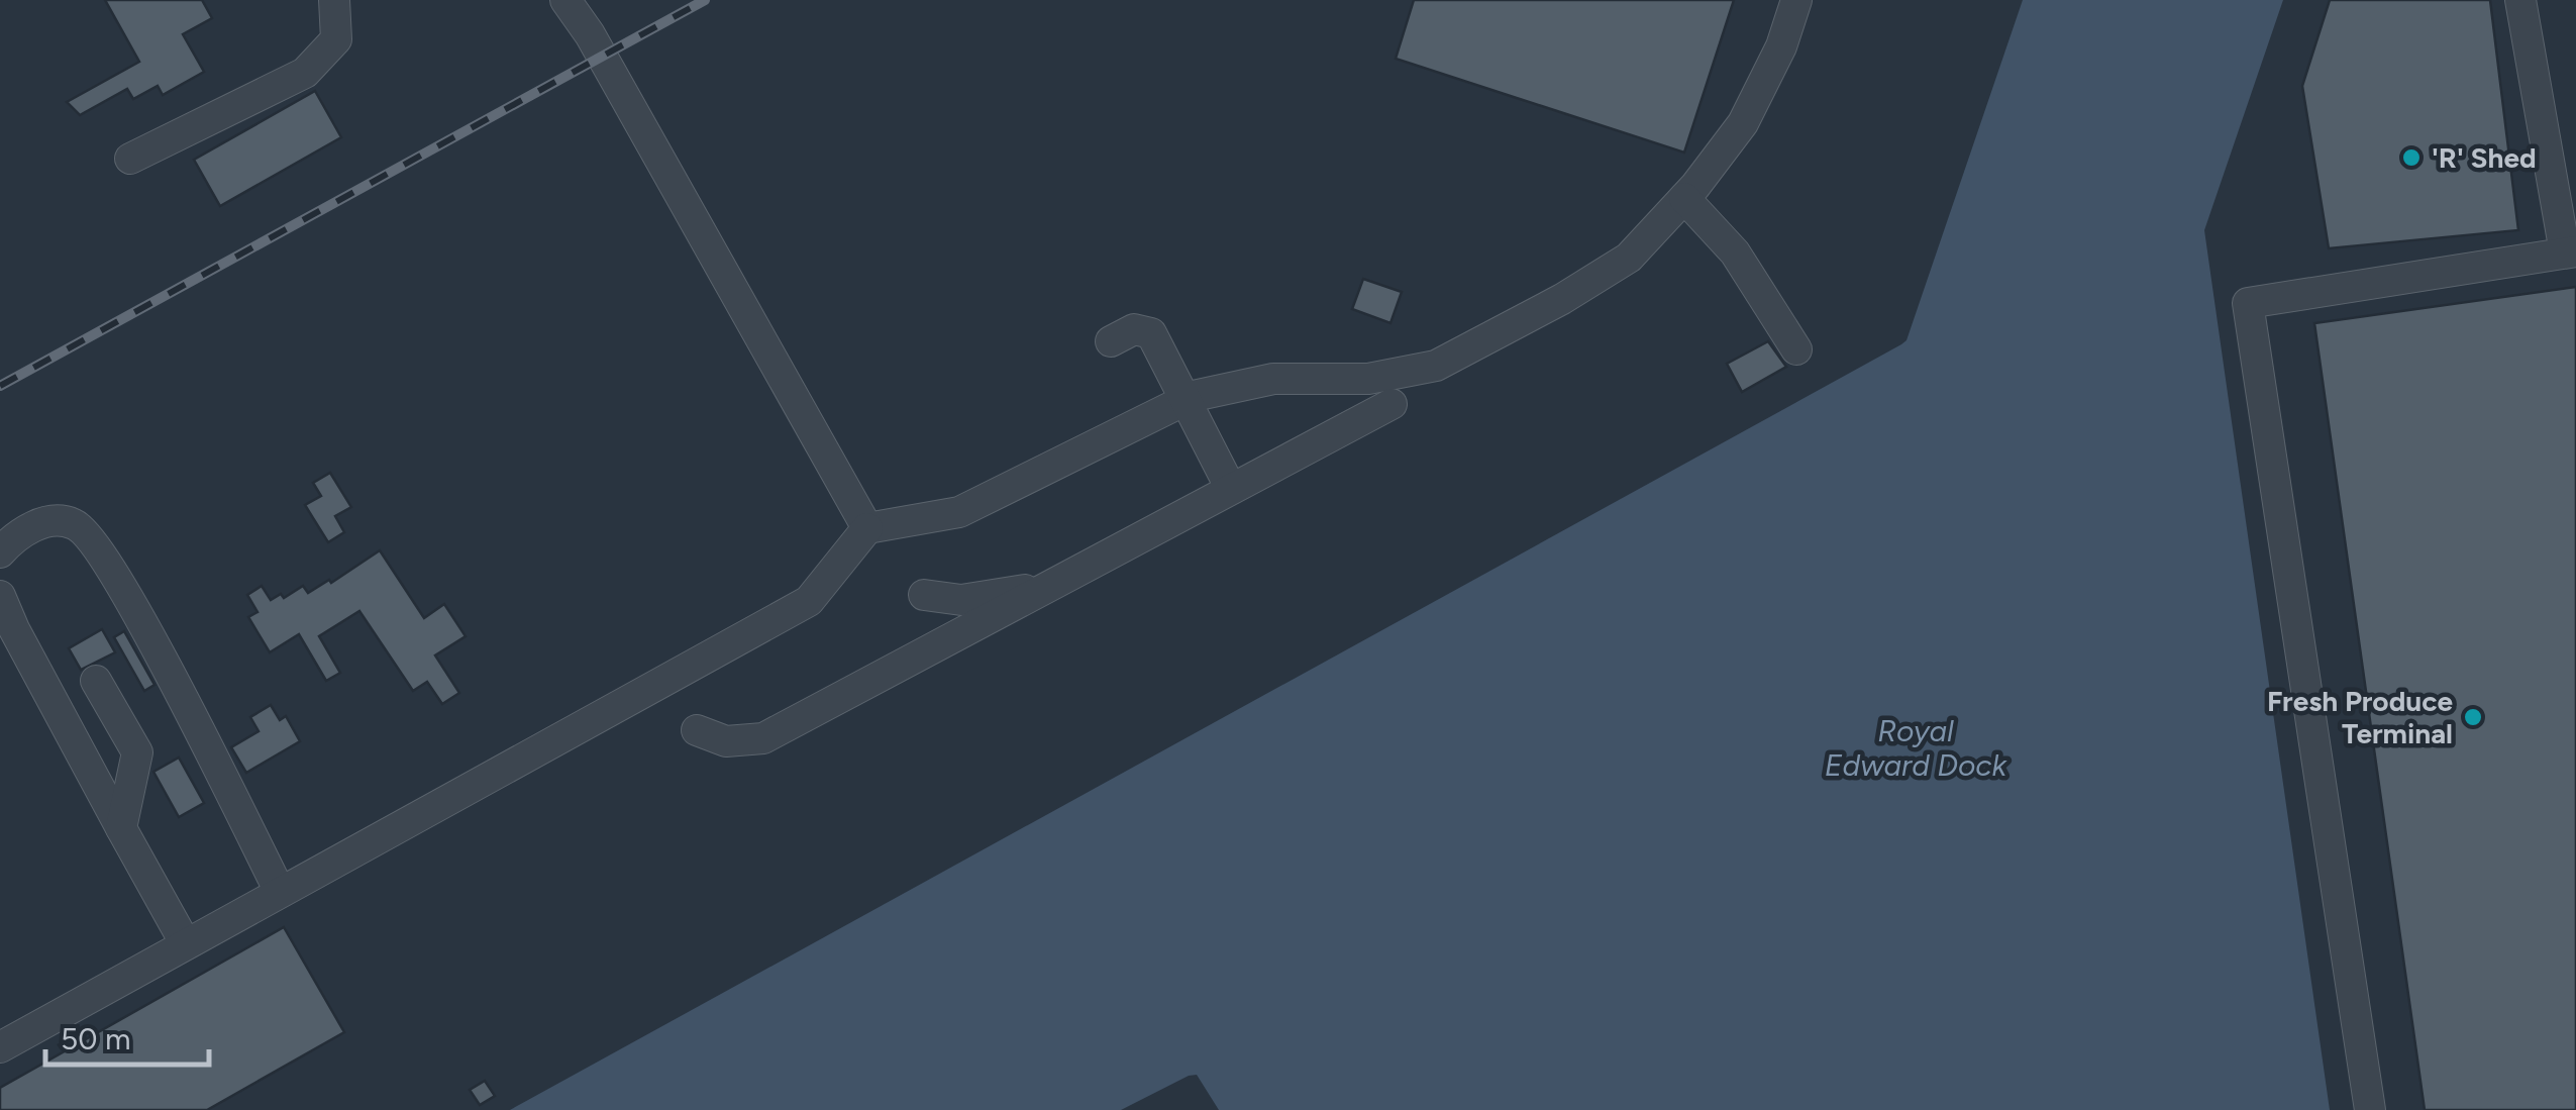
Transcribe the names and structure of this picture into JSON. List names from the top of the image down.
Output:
{
  "water": ["Royal Edward Dock"],
  "places": ["'R' Shed", "Fresh Produce Terminal"],
  "scale_bar": "50 m"
}
